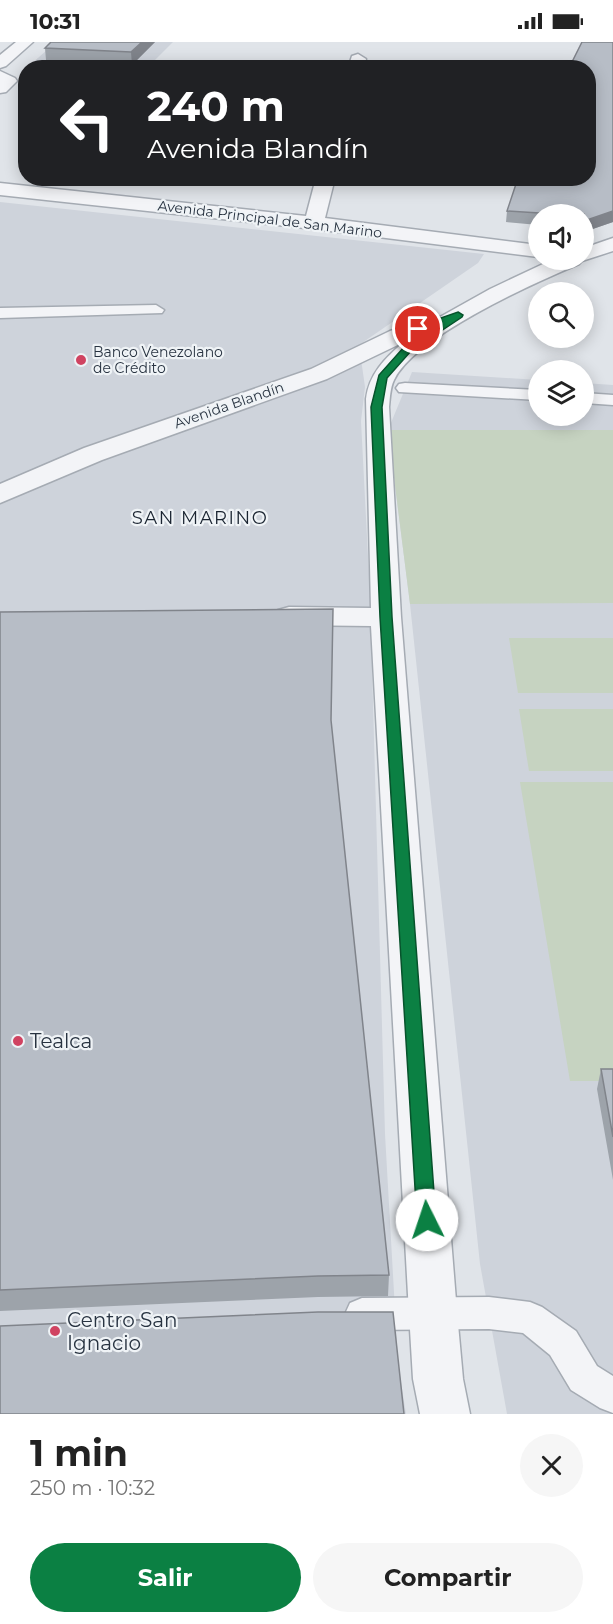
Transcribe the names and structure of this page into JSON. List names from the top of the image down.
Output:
{
  "streets": {
    "street": ["Avenida Principal de San Marino", "Avenida Blandín"]
  },
  "districts": ["SAN MARINO"],
  "places": ["Banco Venezolano de Crédito", "Tealca", "Centro San Ignacio"],
  "page": {
    "status": "10:31",
    "turn": ["240 m", "Avenida Blandín"],
    "heading": ["1 min", "250 m · 10:32"],
    "buttons": ["Salir", "Compartir"]
  }
}
